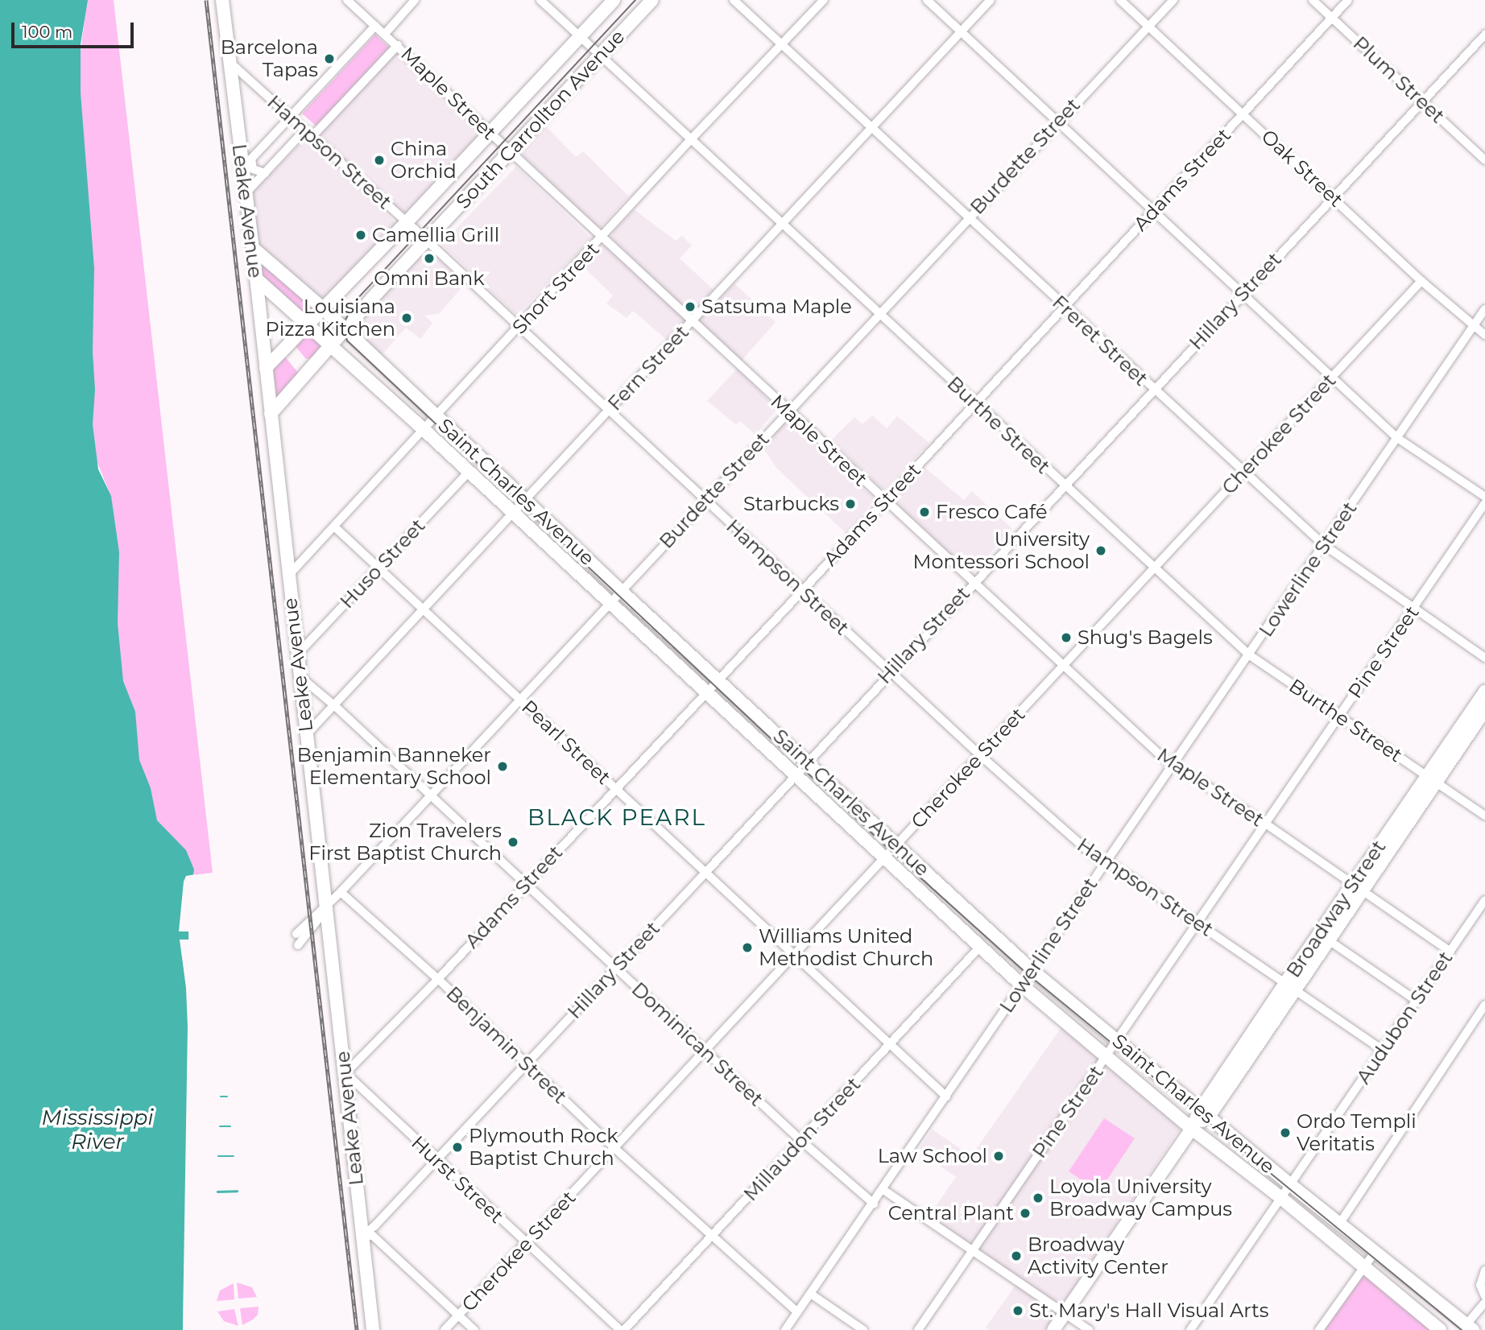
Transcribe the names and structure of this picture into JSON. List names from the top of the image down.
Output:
{
  "streets": {
    "main road": [
      "South Carrollton Avenue",
      "Leake Avenue",
      "Saint Charles Avenue",
      "Broadway Street"
    ],
    "street": [
      "Plum Street",
      "Maple Street",
      "Hampson Street",
      "Burdette Street",
      "Oak Street",
      "Adams Street",
      "Short Street",
      "Hillary Street",
      "Freret Street",
      "Fern Street",
      "Burthe Street",
      "Cherokee Street",
      "Huso Street",
      "Lowerline Street",
      "Pine Street",
      "Pearl Street",
      "Audubon Street",
      "Dominican Street",
      "Benjamin Street",
      "Millaudon Street",
      "Hurst Street"
    ]
  },
  "crossings": [
    ["Plum Street", "Adams Street"],
    ["Plum Street", "Hillary Street"],
    ["Maple Street", "South Carrollton Avenue"],
    ["Maple Street", "Burdette Street"],
    ["Maple Street", "Adams Street"],
    ["Maple Street", "Short Street"],
    ["Maple Street", "Hillary Street"],
    ["Maple Street", "Fern Street"],
    ["Maple Street", "Cherokee Street"],
    ["Maple Street", "Lowerline Street"],
    ["Maple Street", "Pine Street"],
    ["Maple Street", "Broadway Street"],
    ["Maple Street", "Audubon Street"],
    ["South Carrollton Avenue", "Hampson Street"],
    ["South Carrollton Avenue", "Leake Avenue"],
    ["South Carrollton Avenue", "Burthe Street"],
    ["South Carrollton Avenue", "Saint Charles Avenue"],
    ["Hampson Street", "Burdette Street"],
    ["Hampson Street", "Adams Street"],
    ["Hampson Street", "Leake Avenue"],
    ["Hampson Street", "Short Street"],
    ["Hampson Street", "Hillary Street"],
    ["Hampson Street", "Fern Street"],
    ["Hampson Street", "Cherokee Street"],
    ["Hampson Street", "Lowerline Street"],
    ["Hampson Street", "Pine Street"],
    ["Hampson Street", "Broadway Street"],
    ["Hampson Street", "Audubon Street"],
    ["Burdette Street", "Oak Street"],
    ["Burdette Street", "Leake Avenue"],
    ["Burdette Street", "Freret Street"],
    ["Burdette Street", "Burthe Street"],
    ["Burdette Street", "Saint Charles Avenue"],
    ["Burdette Street", "Pearl Street"],
    ["Burdette Street", "Dominican Street"],
    ["Burdette Street", "Benjamin Street"],
    ["Oak Street", "Adams Street"],
    ["Oak Street", "Hillary Street"],
    ["Oak Street", "Cherokee Street"],
    ["Oak Street", "Lowerline Street"],
    ["Adams Street", "Leake Avenue"],
    ["Adams Street", "Freret Street"],
    ["Adams Street", "Burthe Street"],
    ["Adams Street", "Saint Charles Avenue"],
    ["Adams Street", "Pearl Street"],
    ["Adams Street", "Dominican Street"],
    ["Adams Street", "Benjamin Street"],
    ["Adams Street", "Hurst Street"],
    ["Leake Avenue", "Short Street"],
    ["Leake Avenue", "Hillary Street"],
    ["Leake Avenue", "Fern Street"],
    ["Leake Avenue", "Saint Charles Avenue"],
    ["Leake Avenue", "Huso Street"],
    ["Leake Avenue", "Dominican Street"],
    ["Leake Avenue", "Hurst Street"],
    ["Short Street", "Freret Street"],
    ["Short Street", "Burthe Street"],
    ["Short Street", "Saint Charles Avenue"],
    ["Short Street", "Pearl Street"],
    ["Hillary Street", "Freret Street"],
    ["Hillary Street", "Burthe Street"],
    ["Hillary Street", "Saint Charles Avenue"],
    ["Hillary Street", "Pearl Street"],
    ["Hillary Street", "Dominican Street"],
    ["Hillary Street", "Benjamin Street"],
    ["Hillary Street", "Hurst Street"],
    ["Freret Street", "Fern Street"],
    ["Freret Street", "Cherokee Street"],
    ["Freret Street", "Lowerline Street"],
    ["Freret Street", "Pine Street"],
    ["Fern Street", "Burthe Street"],
    ["Fern Street", "Saint Charles Avenue"],
    ["Fern Street", "Pearl Street"],
    ["Fern Street", "Dominican Street"],
    ["Burthe Street", "Cherokee Street"],
    ["Burthe Street", "Lowerline Street"],
    ["Burthe Street", "Pine Street"],
    ["Burthe Street", "Broadway Street"],
    ["Cherokee Street", "Saint Charles Avenue"],
    ["Cherokee Street", "Pearl Street"],
    ["Cherokee Street", "Dominican Street"],
    ["Cherokee Street", "Benjamin Street"],
    ["Cherokee Street", "Hurst Street"],
    ["Saint Charles Avenue", "Huso Street"],
    ["Saint Charles Avenue", "Lowerline Street"],
    ["Saint Charles Avenue", "Pine Street"],
    ["Saint Charles Avenue", "Broadway Street"],
    ["Saint Charles Avenue", "Audubon Street"],
    ["Saint Charles Avenue", "Millaudon Street"],
    ["Huso Street", "Pearl Street"],
    ["Lowerline Street", "Pearl Street"],
    ["Lowerline Street", "Dominican Street"],
    ["Lowerline Street", "Benjamin Street"],
    ["Pearl Street", "Millaudon Street"],
    ["Dominican Street", "Millaudon Street"],
    ["Benjamin Street", "Millaudon Street"],
    ["Millaudon Street", "Hurst Street"]
  ],
  "districts": ["BLACK PEARL"],
  "water": ["Mississippi River"],
  "places": [
    "Barcelona Tapas",
    "China Orchid",
    "Camellia Grill",
    "Omni Bank",
    "Satsuma Maple",
    "Louisiana Pizza Kitchen",
    "Starbucks",
    "Fresco Café",
    "University Montessori School",
    "Shug's Bagels",
    "Benjamin Banneker Elementary School",
    "Zion Travelers First Baptist Church",
    "Williams United Methodist Church",
    "Ordo Templi Veritatis",
    "Plymouth Rock Baptist Church",
    "Law School",
    "Loyola University Broadway Campus",
    "Central Plant",
    "Broadway Activity Center",
    "St. Mary's Hall Visual Arts"
  ],
  "scale_bar": "100 m"
}
